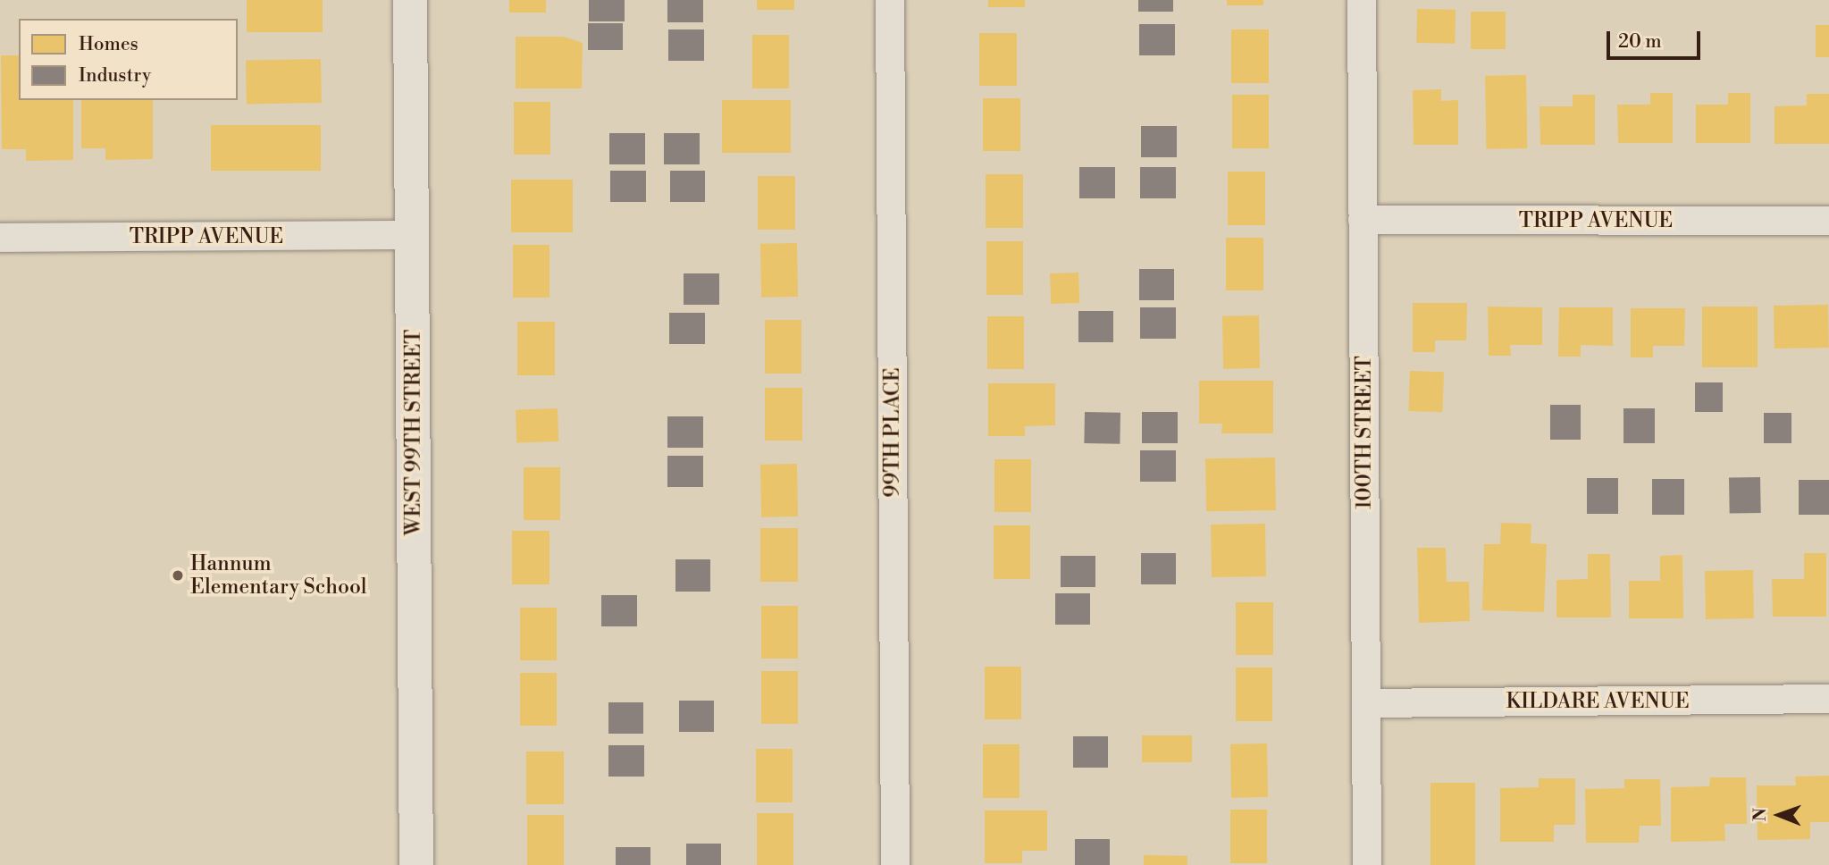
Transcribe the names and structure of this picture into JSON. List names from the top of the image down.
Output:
{
  "streets": {
    "street": [
      "TRIPP AVENUE",
      "WEST 99TH STREET",
      "99TH PLACE",
      "100TH STREET",
      "KILDARE AVENUE"
    ]
  },
  "crossings": [
    ["TRIPP AVENUE", "WEST 99TH STREET"],
    ["TRIPP AVENUE", "100TH STREET"],
    ["100TH STREET", "KILDARE AVENUE"]
  ],
  "places": ["Hannum Elementary School"],
  "legend": ["Homes", "Industry"],
  "scale_bar": "20 m",
  "north": "left"
}
